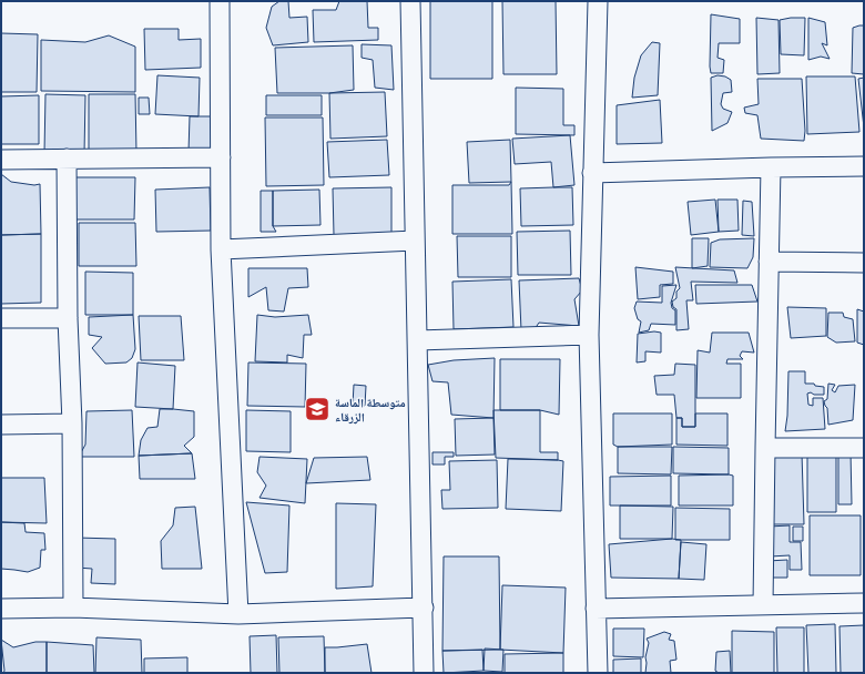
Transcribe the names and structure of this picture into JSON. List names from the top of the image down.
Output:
{
  "places": {
    "school or university": ["متوسطة الماسة الزرقاء"]
  }
}
